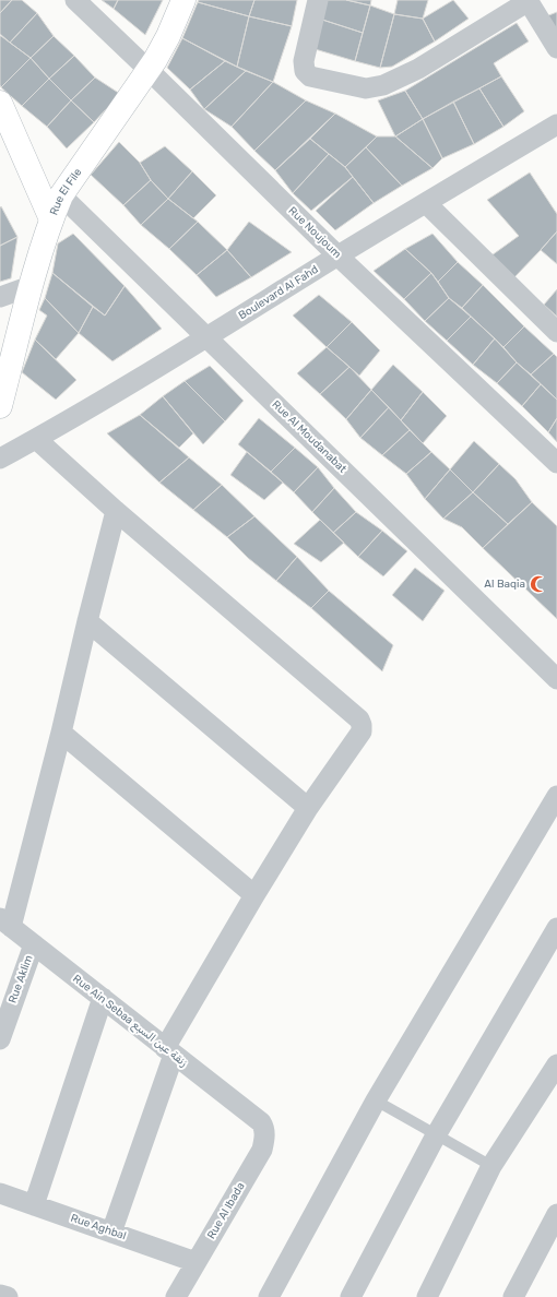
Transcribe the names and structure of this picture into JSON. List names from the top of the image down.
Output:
{
  "streets": {
    "street": [
      "Rue El File",
      "Rue Noujoum",
      "Boulevard Al Fahd",
      "Rue Al Moudanabat",
      "Rue Aklim",
      "Rue Ain Sebaa زنقة عين السبع",
      "Rue Al Ibada",
      "Rue Aghbal"
    ]
  },
  "crossings": [
    ["Rue El File", "Rue Noujoum"],
    ["Rue El File", "Rue Al Moudanabat"],
    ["Rue Noujoum", "Boulevard Al Fahd"],
    ["Boulevard Al Fahd", "Rue Al Moudanabat"],
    ["Rue Aklim", "Rue Ain Sebaa زنقة عين السبع"],
    ["Rue Ain Sebaa زنقة عين السبع", "Rue Al Ibada"],
    ["Rue Al Ibada", "Rue Aghbal"]
  ],
  "places": {
    "mosque": ["Al Baqia"]
  }
}
